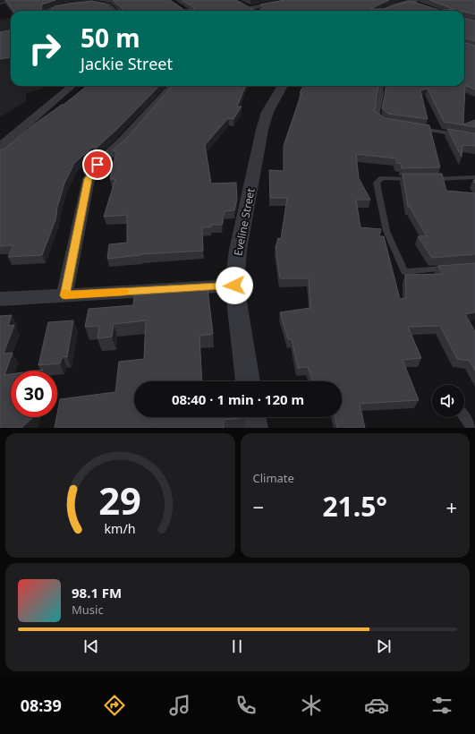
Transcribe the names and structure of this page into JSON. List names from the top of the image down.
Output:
{
  "streets": {
    "street": ["Eveline Street"]
  },
  "page": {
    "turn": ["50 m", "Jackie Street"],
    "limit": "30",
    "trip": "08:40 · 1 min · 120 m",
    "tile": "Climate",
    "heat": ["−", "21.5°", "+"],
    "song": ["98.1 FM", "Music"],
    "tabs": "08:39",
    "gauge": ["29", "km/h"]
  }
}
